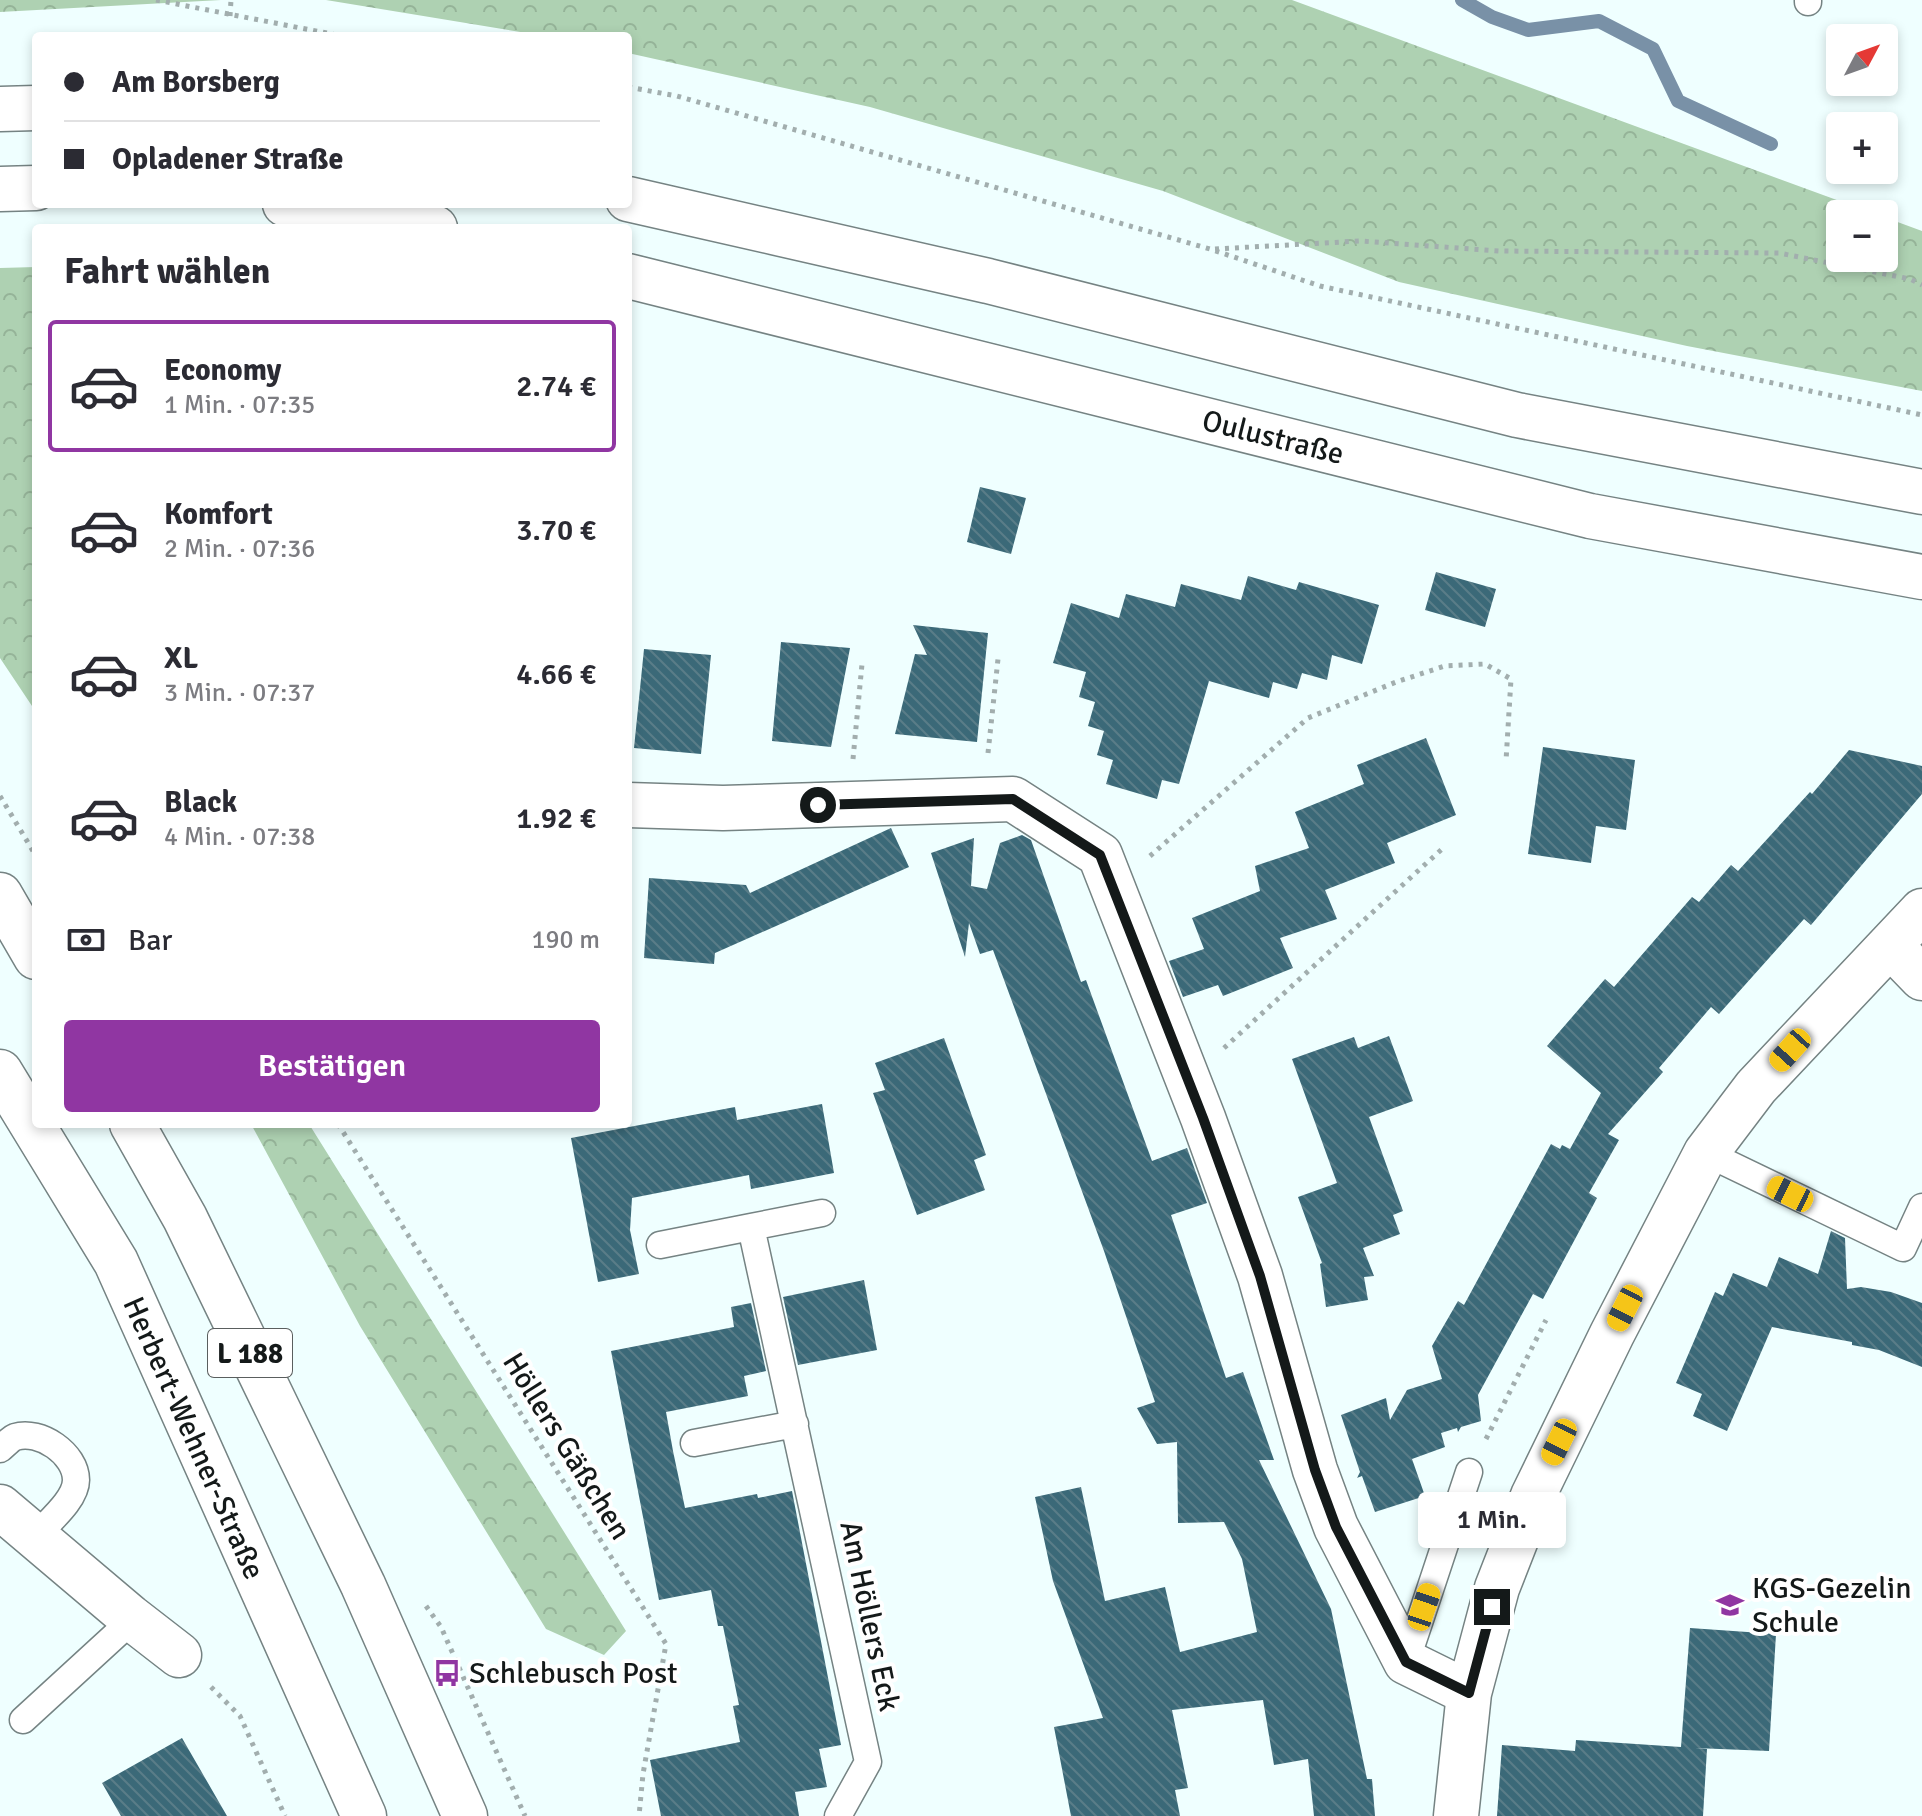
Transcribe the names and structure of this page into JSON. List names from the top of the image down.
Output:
{
  "streets": {
    "main road": ["Oulustraße", "L 188", "Herbert-Wehner-Straße"],
    "lane": ["Am Höllers Eck"],
    "path": ["Höllers Gäßchen"]
  },
  "places": {
    "school or university": ["KGS-Gezelin Schule"],
    "bus stop": ["Schlebusch Post"]
  },
  "north": "top right",
  "page": {
    "map_buttons": ["+", "−"],
    "banner": ["Am Borsberg", "Opladener Straße"],
    "heading": "Fahrt wählen",
    "list": [
      {
        "name": "Economy",
        "note": "1 Min. · 07:35",
        "value": "2.74 €"
      },
      {
        "name": "Komfort",
        "note": "2 Min. · 07:36",
        "value": "3.70 €"
      },
      {
        "name": "XL",
        "note": "3 Min. · 07:37",
        "value": "4.66 €"
      },
      {
        "name": "Black",
        "note": "4 Min. · 07:38",
        "value": "1.92 €"
      }
    ],
    "pay": ["Bar", "190 m"],
    "buttons": "Bestätigen",
    "bubble": "1 Min."
  }
}
